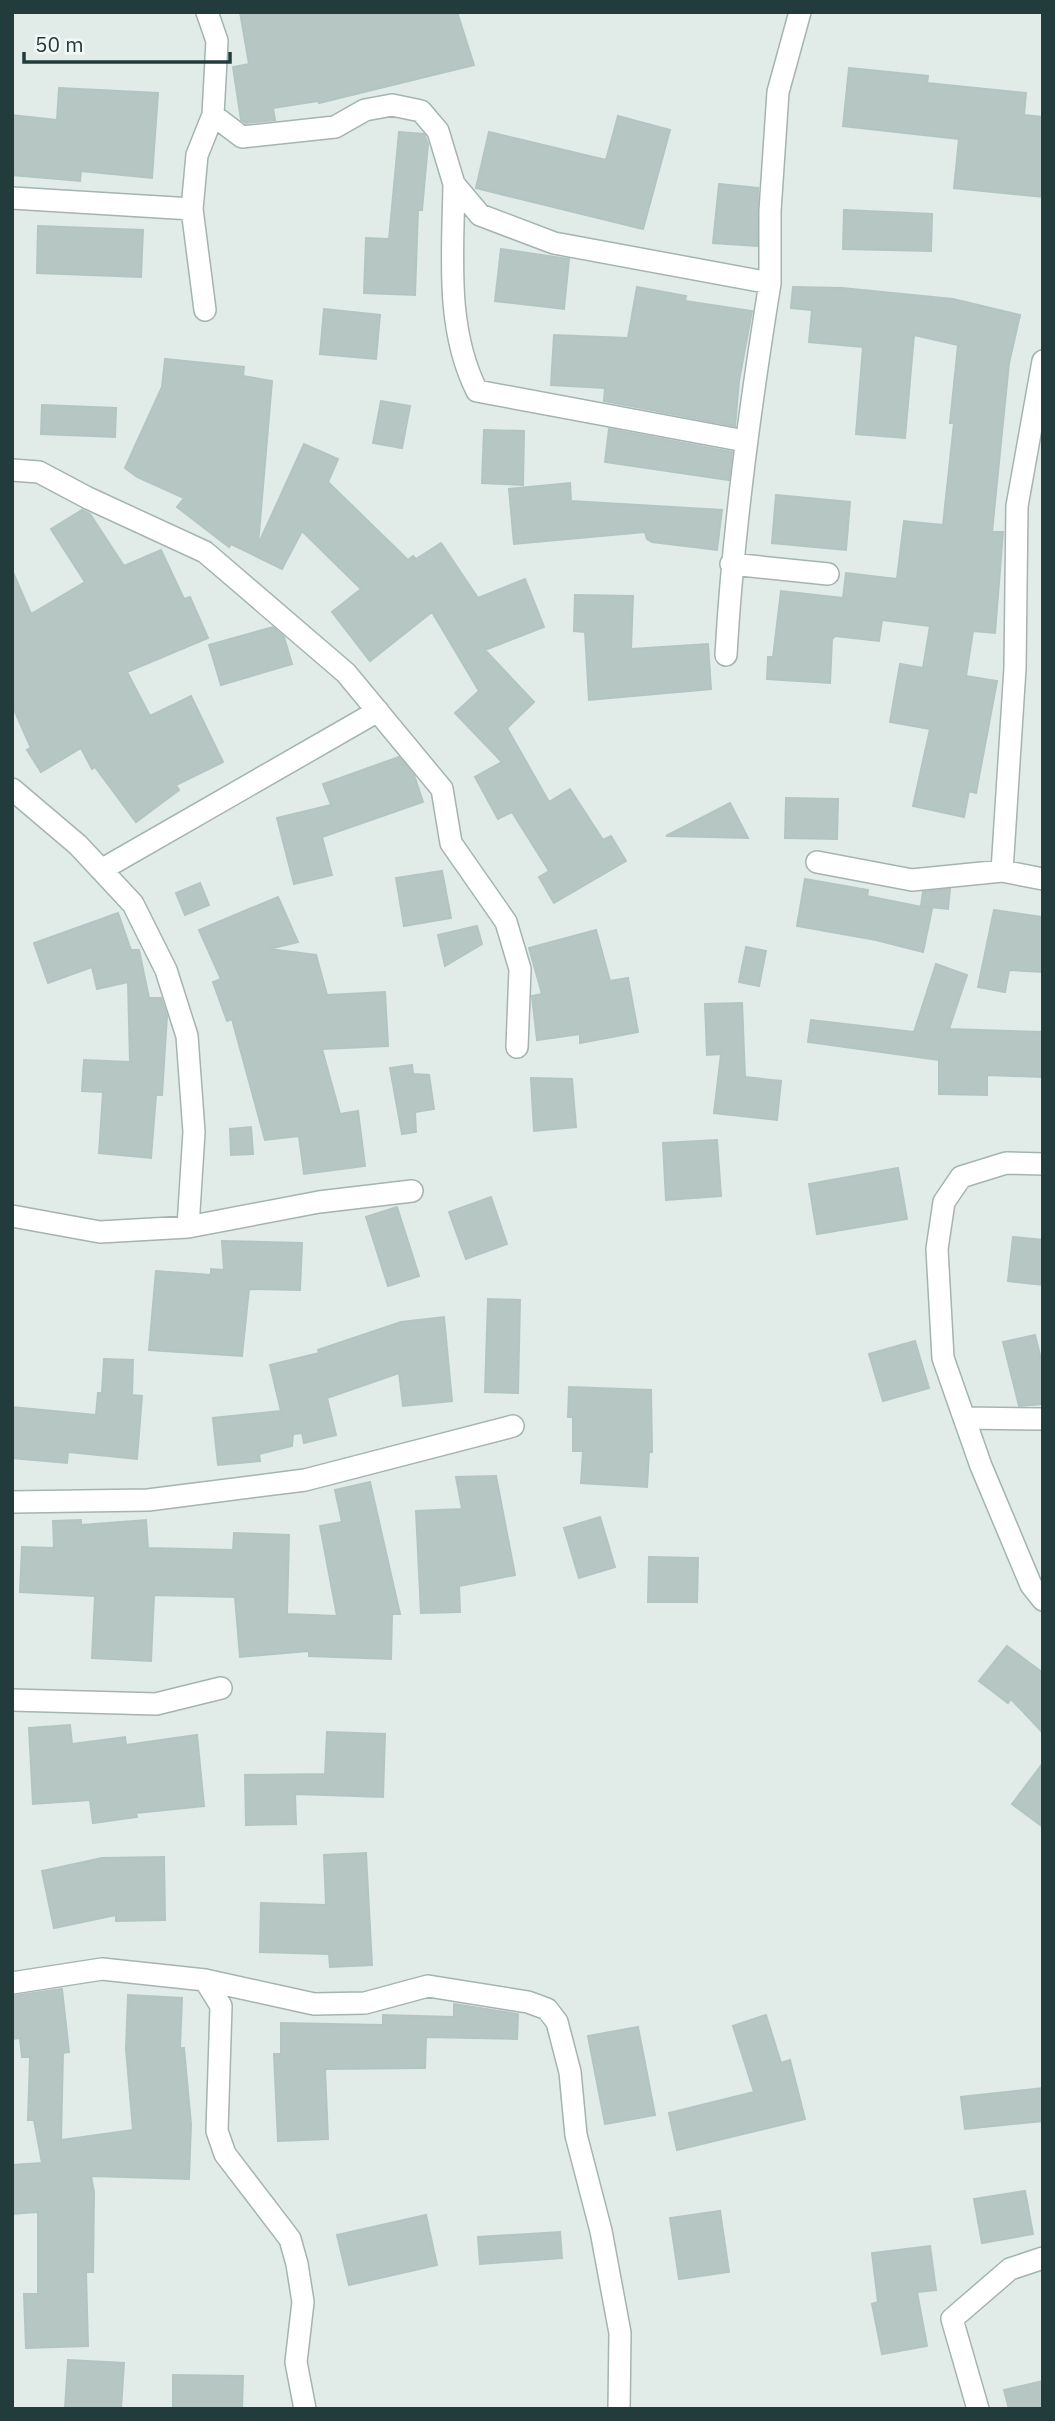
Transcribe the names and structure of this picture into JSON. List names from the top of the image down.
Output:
{
  "scale_bar": "50 m"
}
